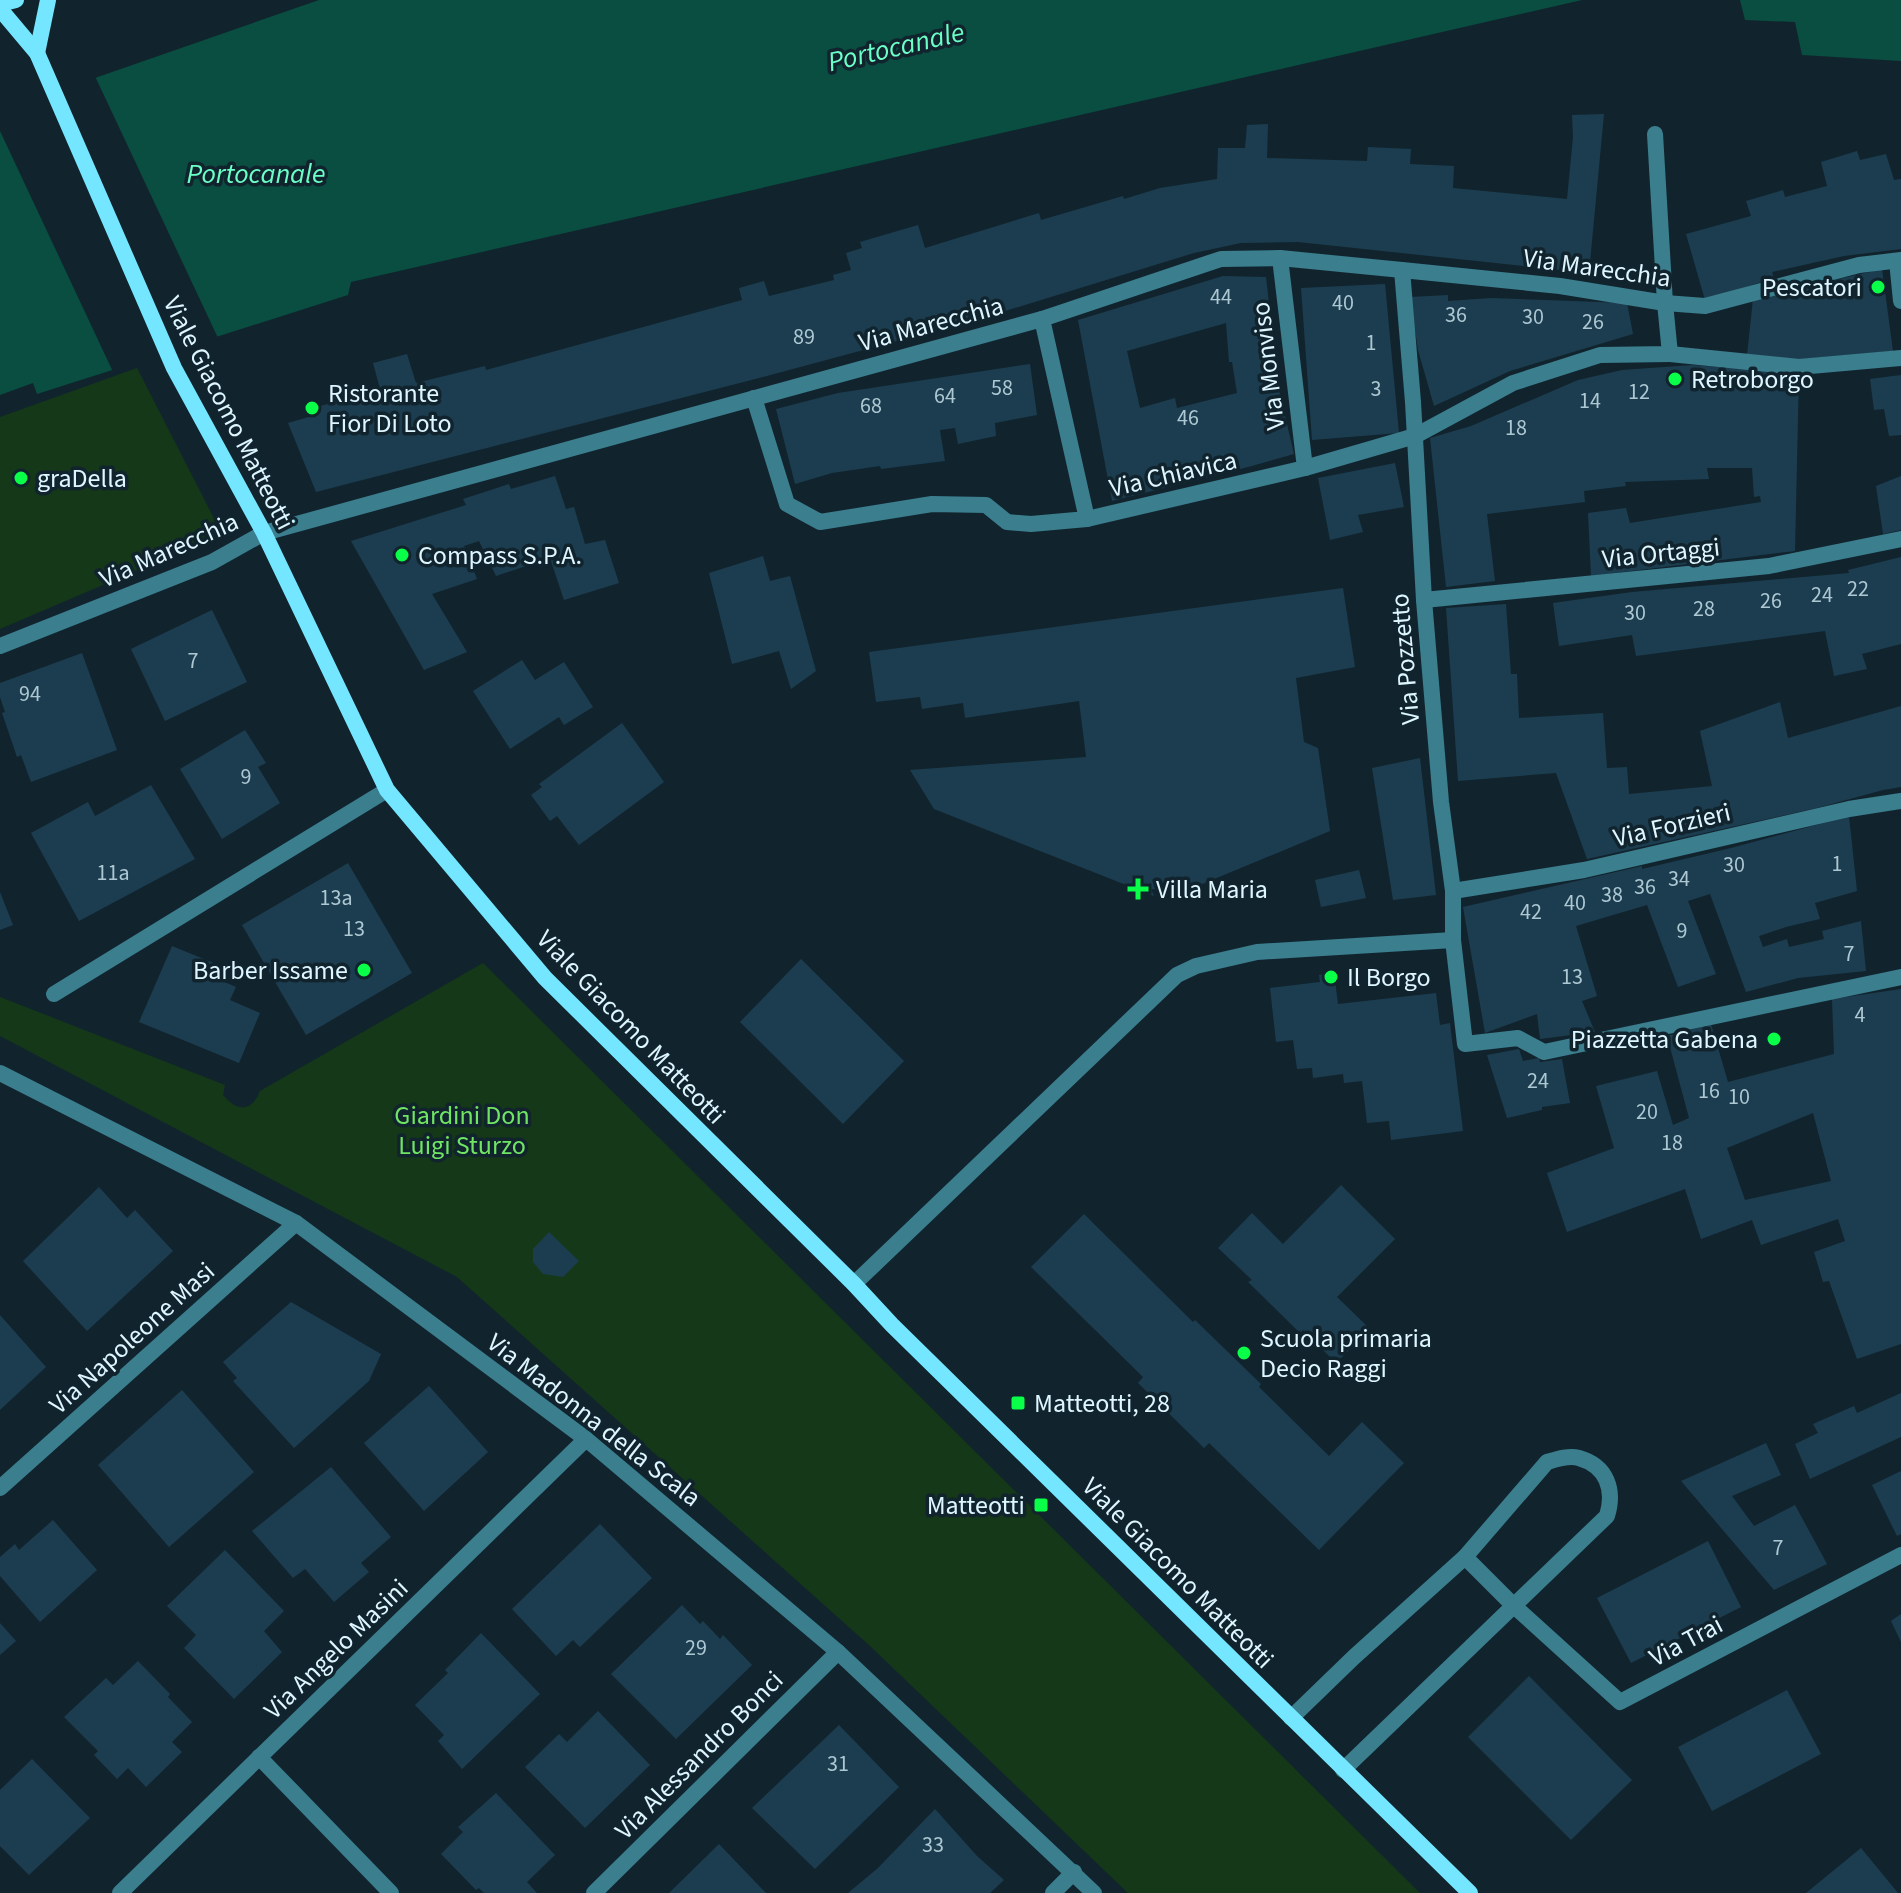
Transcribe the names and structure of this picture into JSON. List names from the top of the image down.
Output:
{
  "streets": {
    "main road": ["Viale Giacomo Matteotti"],
    "street": [
      "Via Marecchia",
      "Via Monviso",
      "Via Chiavica",
      "Via Ortaggi",
      "Via Pozzetto",
      "Via Forzieri",
      "Via Napoleone Masi",
      "Via Madonna della Scala",
      "Via Trai",
      "Via Angelo Masini",
      "Via Alessandro Bonci"
    ]
  },
  "crossings": [
    ["Via Marecchia", "Via Monviso"],
    ["Via Marecchia", "Viale Giacomo Matteotti"],
    ["Via Marecchia", "Via Chiavica"],
    ["Via Marecchia", "Via Pozzetto"],
    ["Via Monviso", "Via Chiavica"],
    ["Via Chiavica", "Via Pozzetto"],
    ["Via Ortaggi", "Via Pozzetto"],
    ["Via Pozzetto", "Via Forzieri"],
    ["Via Napoleone Masi", "Via Madonna della Scala"],
    ["Via Madonna della Scala", "Via Angelo Masini"],
    ["Via Madonna della Scala", "Via Alessandro Bonci"]
  ],
  "water": ["Portocanale"],
  "parks": ["Giardini Don Luigi Sturzo"],
  "places": {
    "other": [
      "Pescatori",
      "Retroborgo",
      "Ristorante Fior Di Loto",
      "graDella",
      "Compass S.P.A.",
      "Barber Issame",
      "Il Borgo",
      "Piazzetta Gabena",
      "Scuola primaria Decio Raggi"
    ],
    "health": ["Villa Maria"],
    "transit": ["Matteotti, 28", "Matteotti"]
  },
  "house_numbers": [
    "44",
    "40",
    "36",
    "30",
    "26",
    "89",
    "1",
    "58",
    "3",
    "12",
    "64",
    "14",
    "68",
    "46",
    "18",
    "22",
    "24",
    "26",
    "28",
    "30",
    "7",
    "94",
    "9",
    "1",
    "30",
    "11a",
    "34",
    "36",
    "38",
    "13a",
    "40",
    "42",
    "13",
    "9",
    "7",
    "13",
    "4",
    "24",
    "16",
    "10",
    "20",
    "18",
    "7",
    "29",
    "31",
    "33"
  ]
}
